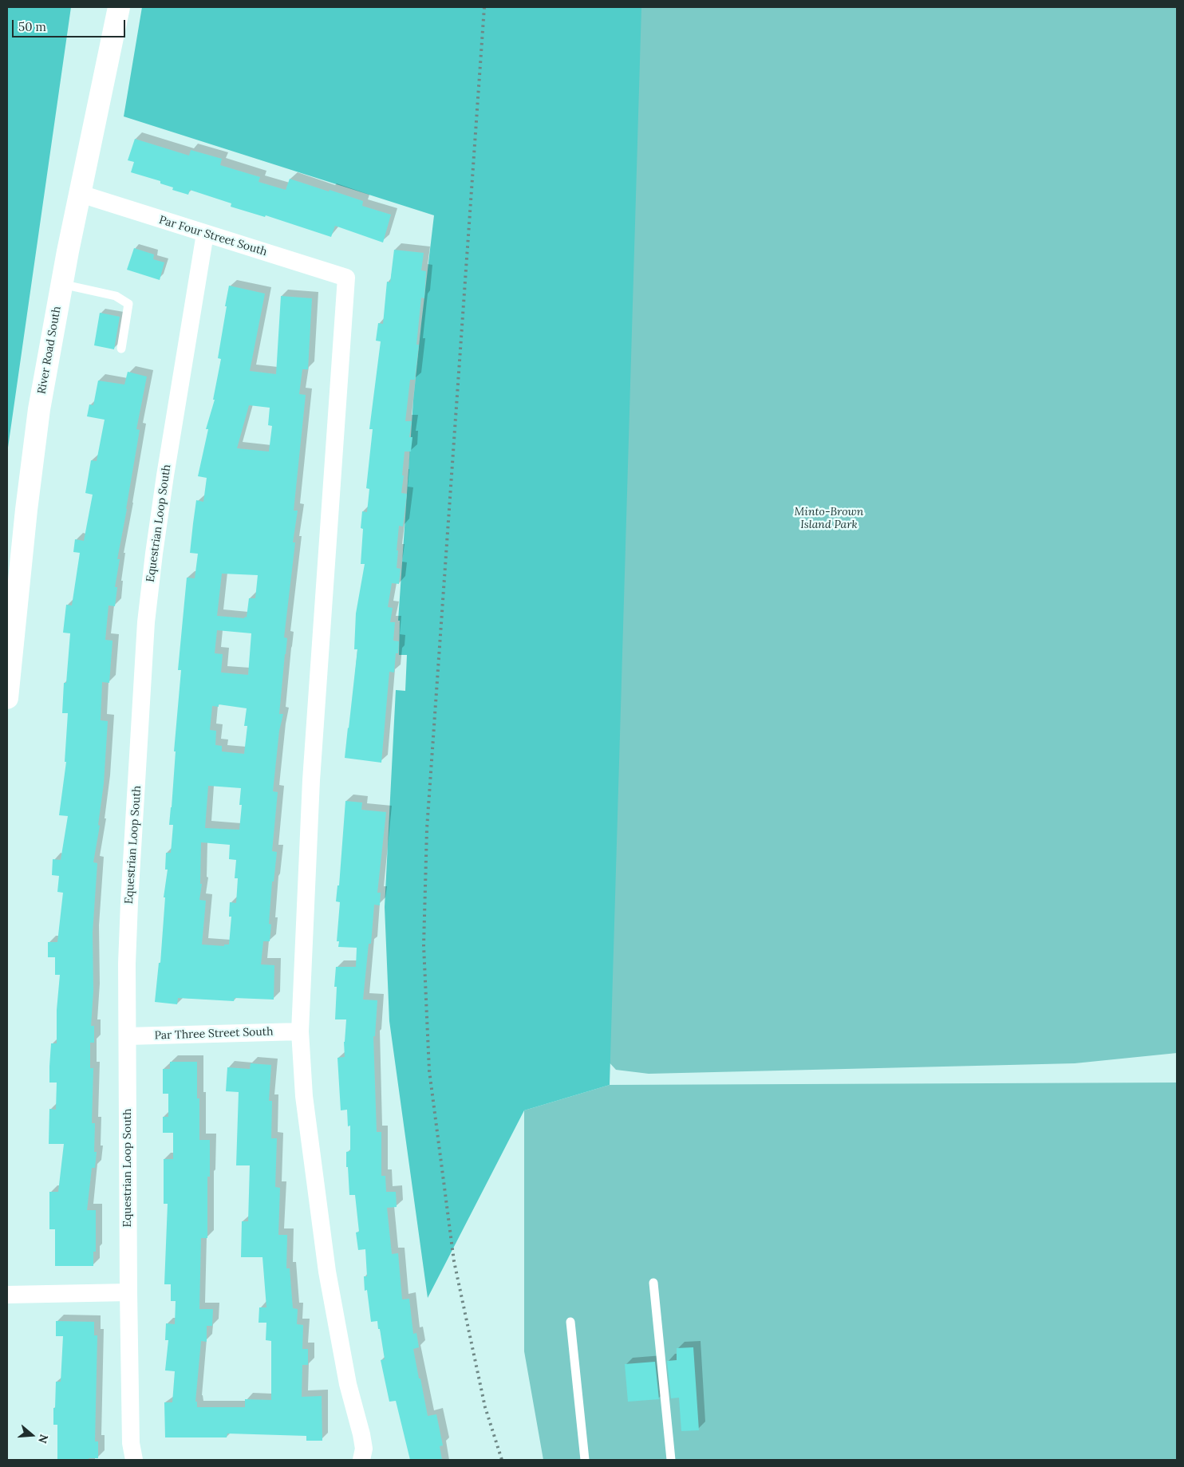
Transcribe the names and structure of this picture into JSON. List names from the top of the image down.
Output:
{
  "streets": {
    "main road": ["River Road South"],
    "street": ["Par Four Street South", "Equestrian Loop South", "Par Three Street South"]
  },
  "crossings": [
    ["Par Four Street South", "River Road South"],
    ["Par Four Street South", "Equestrian Loop South"],
    ["Par Four Street South", "Par Three Street South"],
    ["Equestrian Loop South", "Par Three Street South"]
  ],
  "parks": ["Minto-Brown Island Park"],
  "scale_bar": "50 m",
  "north": "right"
}
